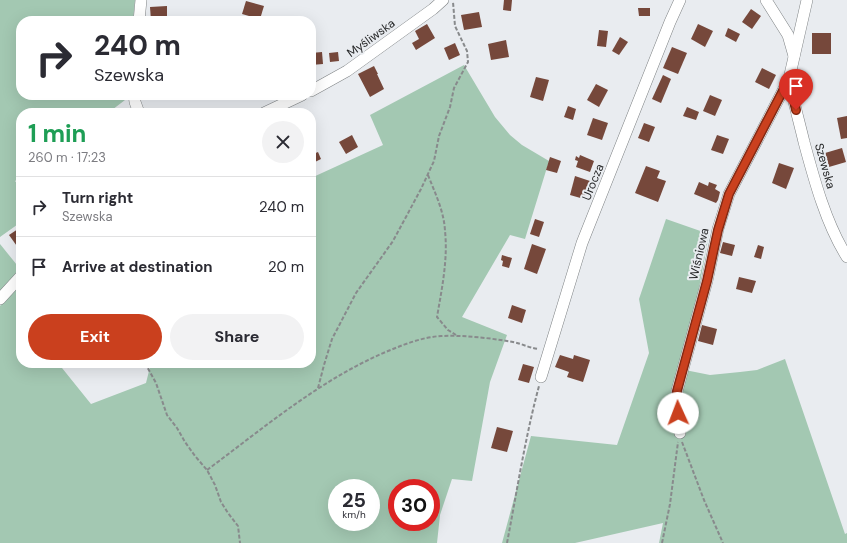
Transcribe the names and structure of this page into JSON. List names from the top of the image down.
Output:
{
  "streets": {
    "street": [
      "Myśliwska",
      "Szewska",
      "Urocza",
      "Wiśniowa"
    ]
  },
  "crossings": [
    ["Szewska", "Wiśniowa"]
  ],
  "page": {
    "turn": ["240 m", "Szewska"],
    "heading": ["1 min", "260 m · 17:23"],
    "list": [
      {
        "name": "Turn right",
        "note": "Szewska",
        "value": "240 m"
      },
      {
        "name": "Arrive at destination",
        "value": "20 m"
      }
    ],
    "buttons": ["Exit", "Share"],
    "speed": "25 km/h",
    "limit": "30"
  }
}
